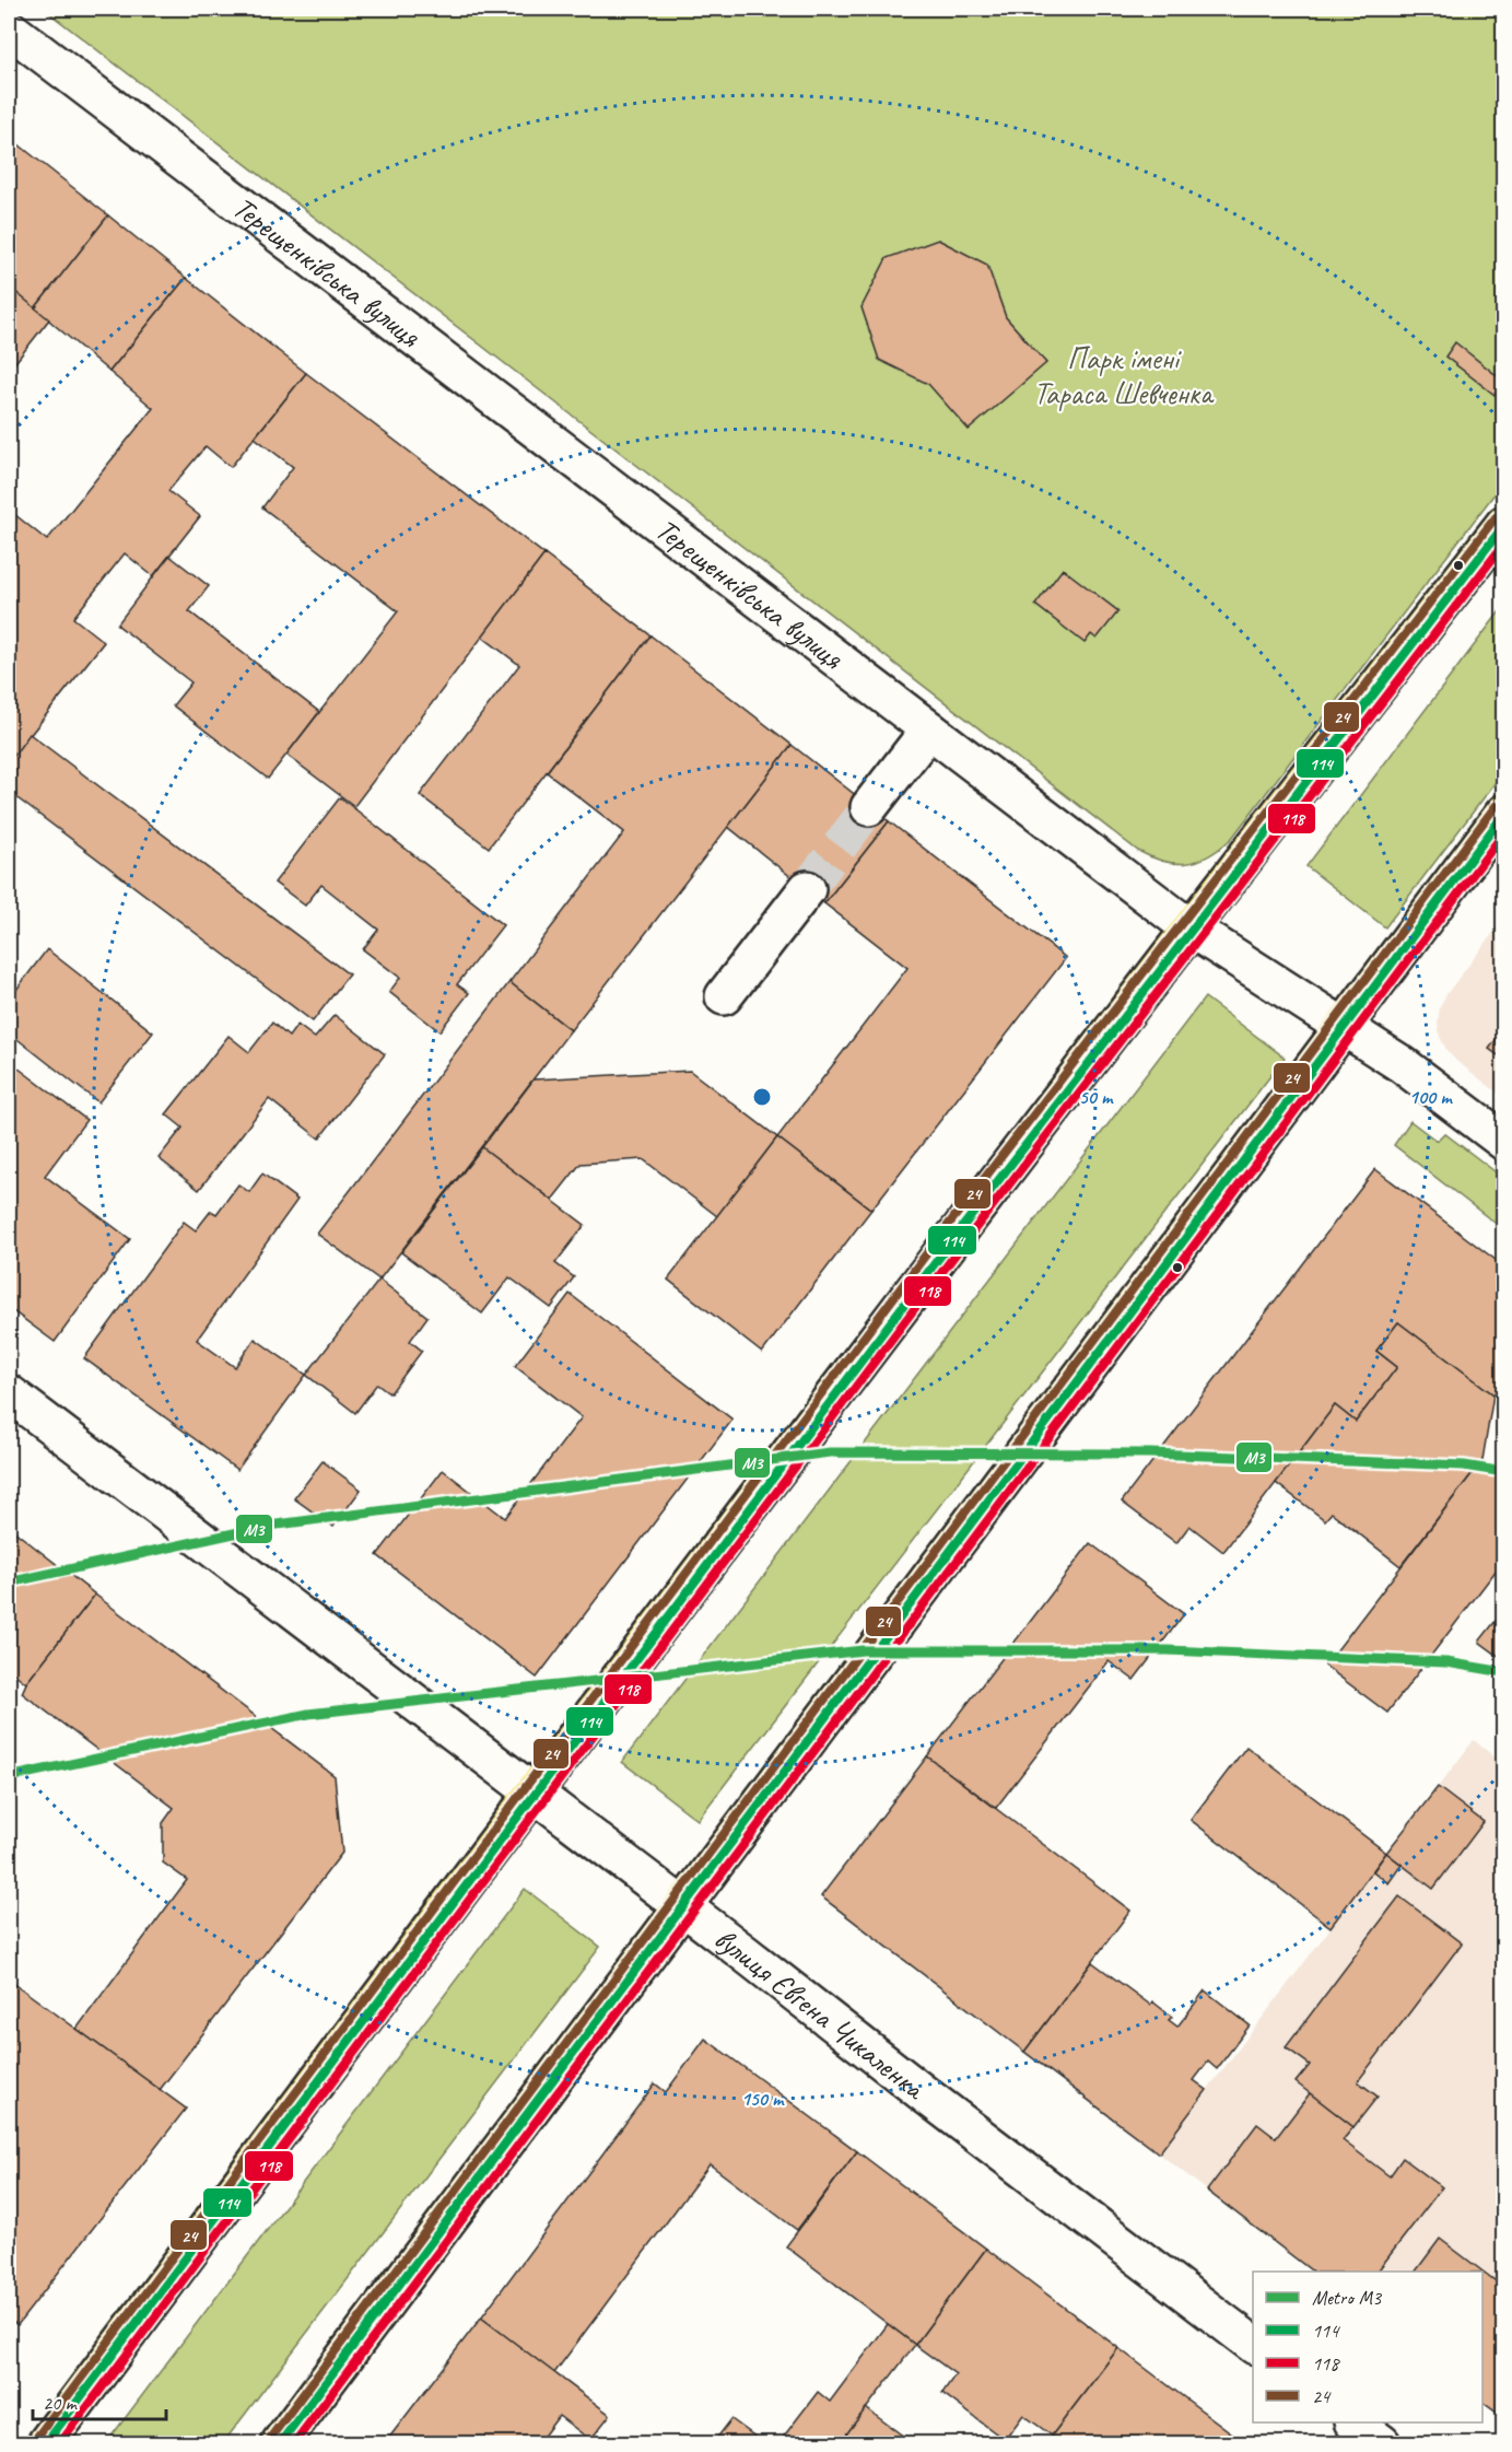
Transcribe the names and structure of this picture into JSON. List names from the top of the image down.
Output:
{
  "streets": {
    "street": ["Терещенківська вулиця", "вулиця Євгена Чикаленка"]
  },
  "parks": ["Парк імені Тараса Шевченка"],
  "lines": [
    "transit line 24",
    "transit line 114",
    "transit line 118",
    "metro line M3"
  ],
  "legend": [
    "Metro M3",
    "114",
    "118",
    "24"
  ],
  "scale_bar": "20 m",
  "rings": ["50 m", "100 m", "150 m"]
}
